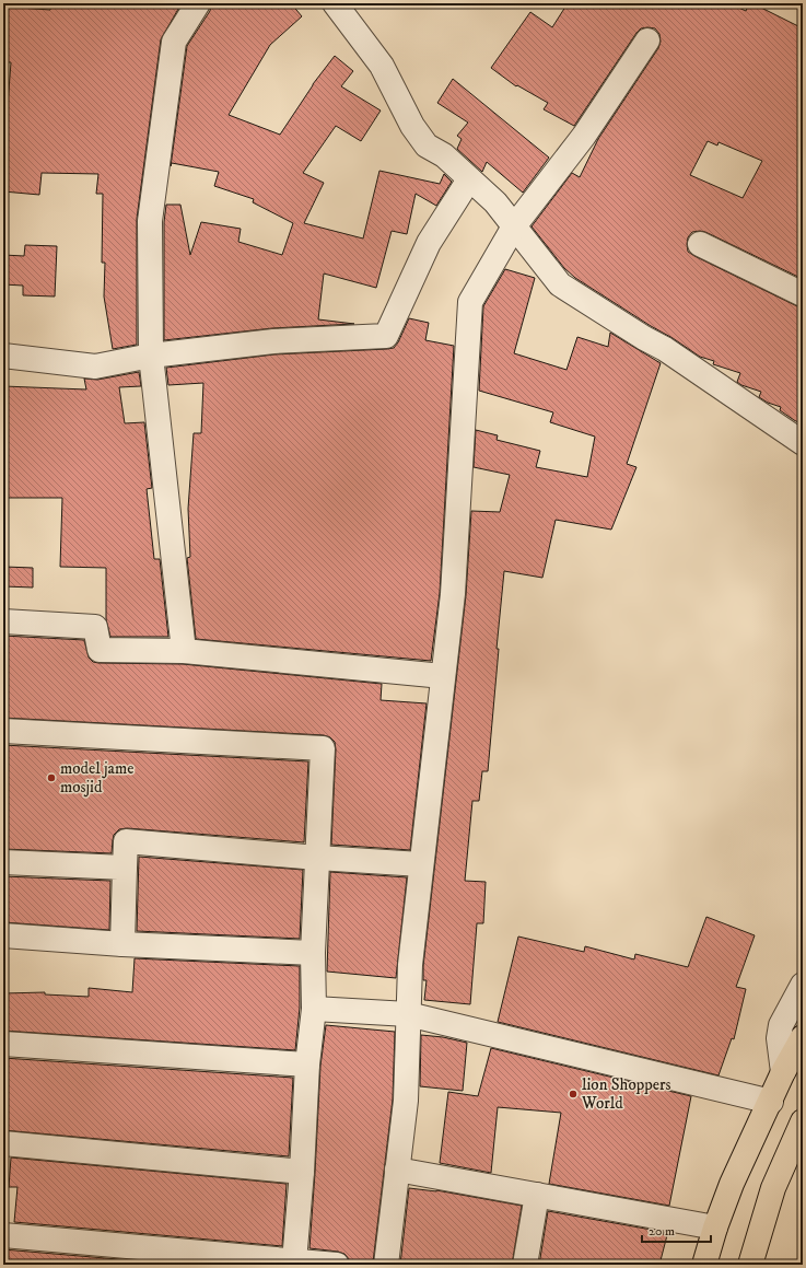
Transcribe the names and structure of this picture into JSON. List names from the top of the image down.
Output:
{
  "places": ["model jame mosjid", "lion Shoppers World"],
  "scale_bar": "20 m"
}
